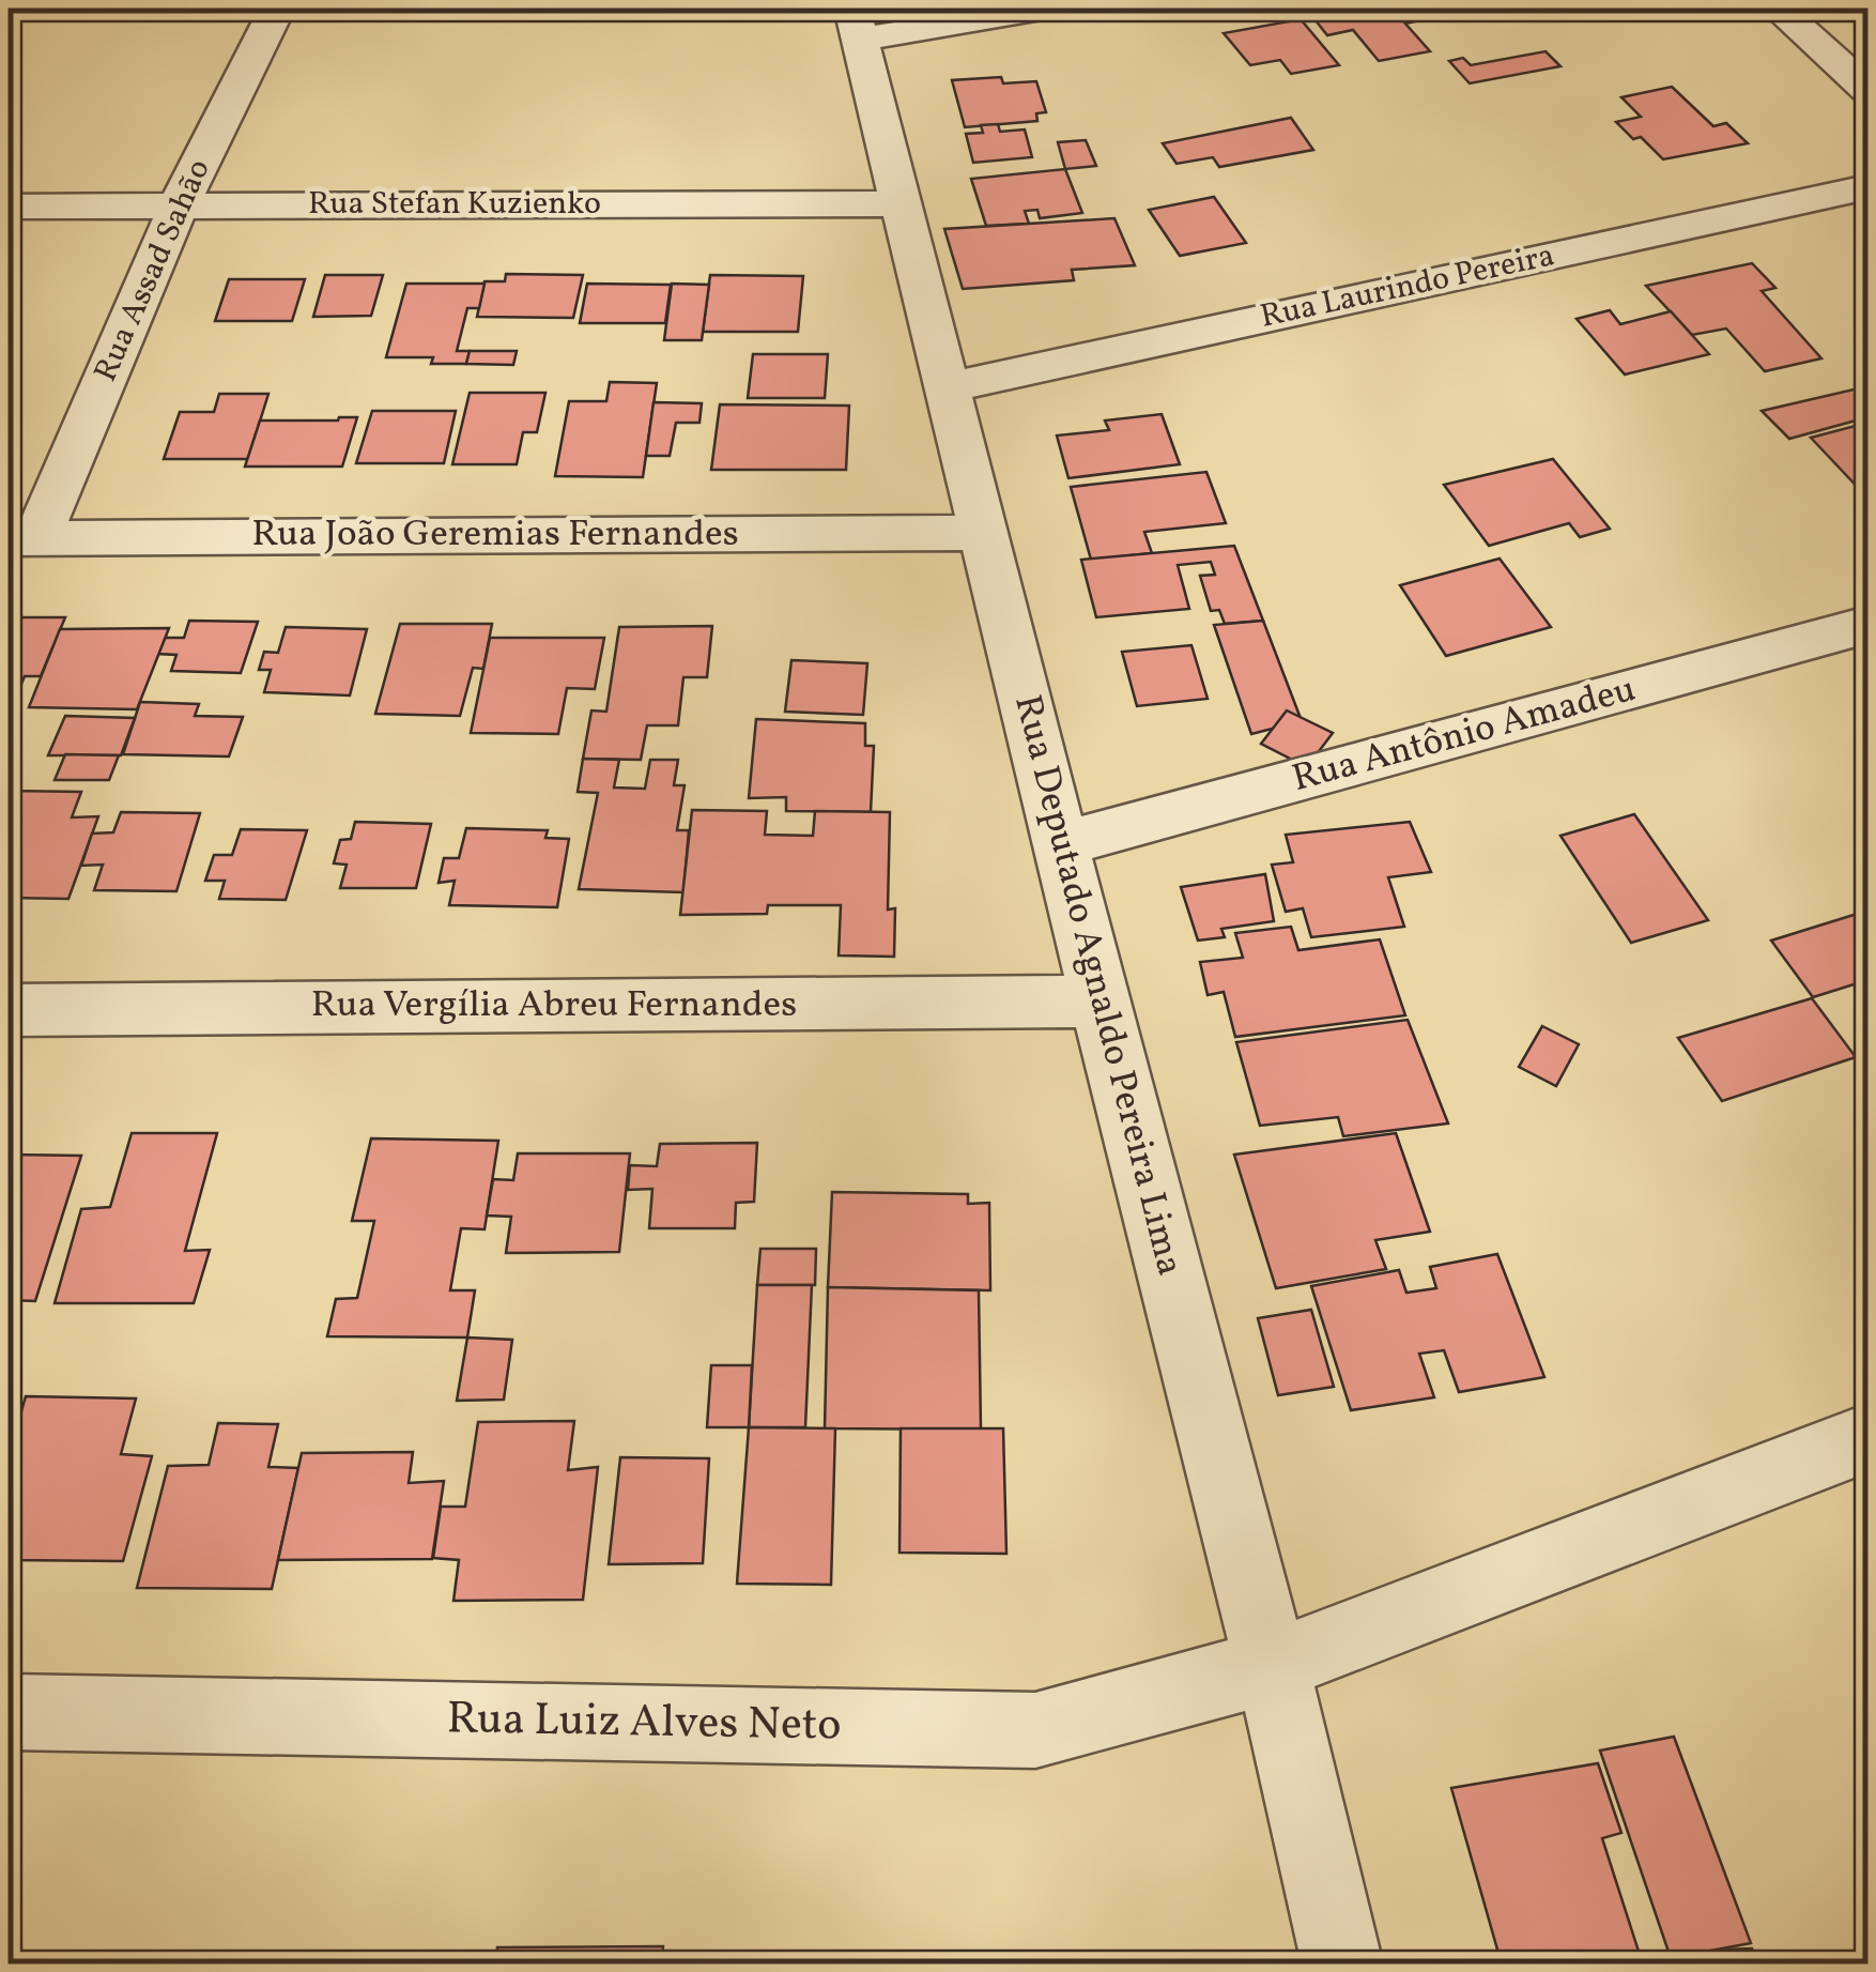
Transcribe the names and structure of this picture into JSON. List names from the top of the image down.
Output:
{
  "streets": {
    "street": [
      "Rua Stefan Kuzienko",
      "Rua Assad Sahão",
      "Rua Laurindo Pereira",
      "Rua João Geremias Fernandes",
      "Rua Antônio Amadeu",
      "Rua Deputado Agnaldo Pereira Lima",
      "Rua Vergília Abreu Fernandes",
      "Rua Luiz Alves Neto"
    ]
  },
  "crossings": [
    ["Rua Stefan Kuzienko", "Rua Assad Sahão"],
    ["Rua Stefan Kuzienko", "Rua Deputado Agnaldo Pereira Lima"],
    ["Rua Assad Sahão", "Rua João Geremias Fernandes"],
    ["Rua Laurindo Pereira", "Rua Deputado Agnaldo Pereira Lima"],
    ["Rua João Geremias Fernandes", "Rua Deputado Agnaldo Pereira Lima"],
    ["Rua Antônio Amadeu", "Rua Deputado Agnaldo Pereira Lima"],
    ["Rua Deputado Agnaldo Pereira Lima", "Rua Vergília Abreu Fernandes"],
    ["Rua Deputado Agnaldo Pereira Lima", "Rua Luiz Alves Neto"]
  ]
}
